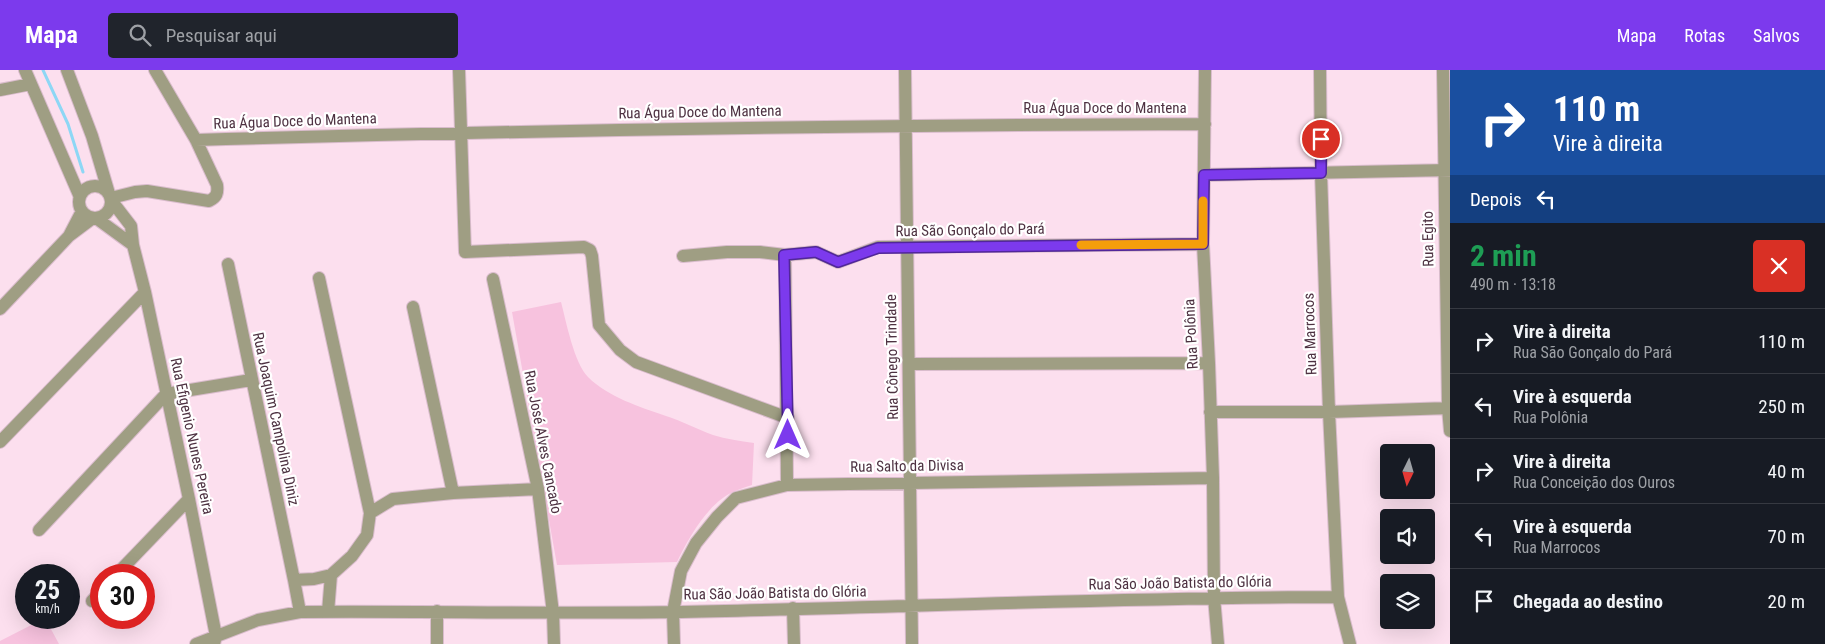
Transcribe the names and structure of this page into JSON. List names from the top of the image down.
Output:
{
  "streets": {
    "street": [
      "Rua Água Doce do Mantena",
      "Rua São Gonçalo do Pará",
      "Rua Egito",
      "Rua Polônia",
      "Rua Marrocos",
      "Rua Cônego Trindade",
      "Rua Joaquim Campolina Diniz",
      "Rua Efigenio Nunes Pereira",
      "Rua José Alves Cancado",
      "Rua Salto da Divisa",
      "Rua São João Batista do Glória"
    ]
  },
  "crossings": [
    ["Rua Água Doce do Mantena", "Rua Polônia"],
    ["Rua Água Doce do Mantena", "Rua Cônego Trindade"],
    ["Rua São Gonçalo do Pará", "Rua Polônia"],
    ["Rua São Gonçalo do Pará", "Rua Cônego Trindade"],
    ["Rua Polônia", "Rua Salto da Divisa"],
    ["Rua Polônia", "Rua São João Batista do Glória"],
    ["Rua Marrocos", "Rua São João Batista do Glória"],
    ["Rua Cônego Trindade", "Rua Salto da Divisa"],
    ["Rua Cônego Trindade", "Rua São João Batista do Glória"],
    ["Rua Joaquim Campolina Diniz", "Rua São João Batista do Glória"],
    ["Rua Efigenio Nunes Pereira", "Rua São João Batista do Glória"],
    ["Rua José Alves Cancado", "Rua São João Batista do Glória"],
    ["Rua Salto da Divisa", "Rua São João Batista do Glória"]
  ],
  "north": "bottom",
  "page": {
    "header": "Mapa",
    "search": "Pesquisar aqui",
    "nav": ["Mapa", "Rotas", "Salvos"],
    "turn": ["110 m", "Vire à direita"],
    "then": "Depois",
    "heading": ["2 min", "490 m · 13:18"],
    "list": [
      {
        "name": "Vire à direita",
        "note": "Rua São Gonçalo do Pará",
        "value": "110 m"
      },
      {
        "name": "Vire à esquerda",
        "note": "Rua Polônia",
        "value": "250 m"
      },
      {
        "name": "Vire à direita",
        "note": "Rua Conceição dos Ouros",
        "value": "40 m"
      },
      {
        "name": "Vire à esquerda",
        "note": "Rua Marrocos",
        "value": "70 m"
      },
      {
        "name": "Chegada ao destino",
        "value": "20 m"
      }
    ],
    "speed": "25 km/h",
    "limit": "30"
  }
}
